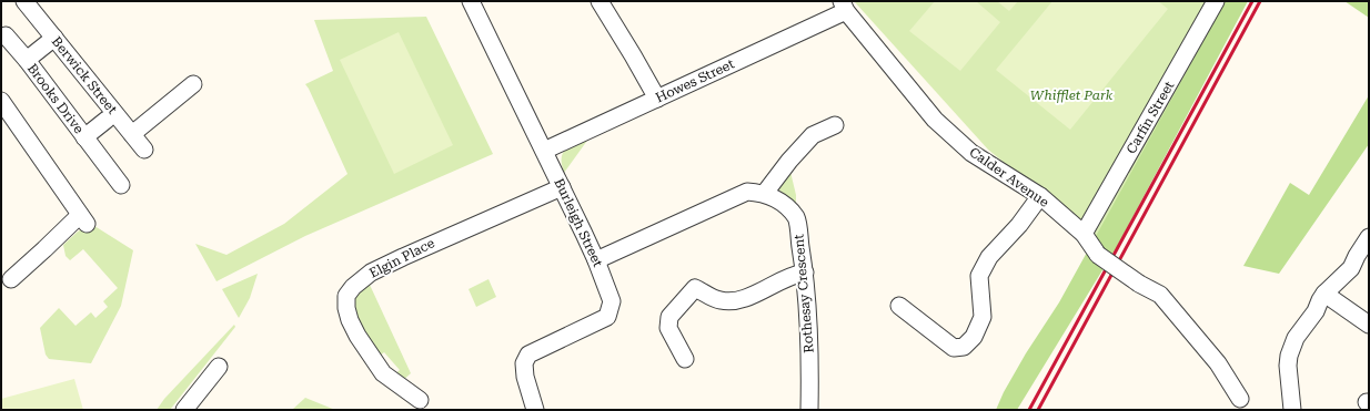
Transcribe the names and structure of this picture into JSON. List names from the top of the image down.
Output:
{
  "streets": {
    "street": [
      "Berwick Street",
      "Howes Street",
      "Brooks Drive",
      "Carfin Street",
      "Calder Avenue",
      "Burleigh Street",
      "Elgin Place",
      "Rothesay Crescent"
    ]
  },
  "crossings": [
    ["Berwick Street", "Brooks Drive"],
    ["Howes Street", "Calder Avenue"],
    ["Howes Street", "Burleigh Street"],
    ["Carfin Street", "Calder Avenue"],
    ["Burleigh Street", "Elgin Place"]
  ],
  "parks": ["Whifflet Park"]
}
